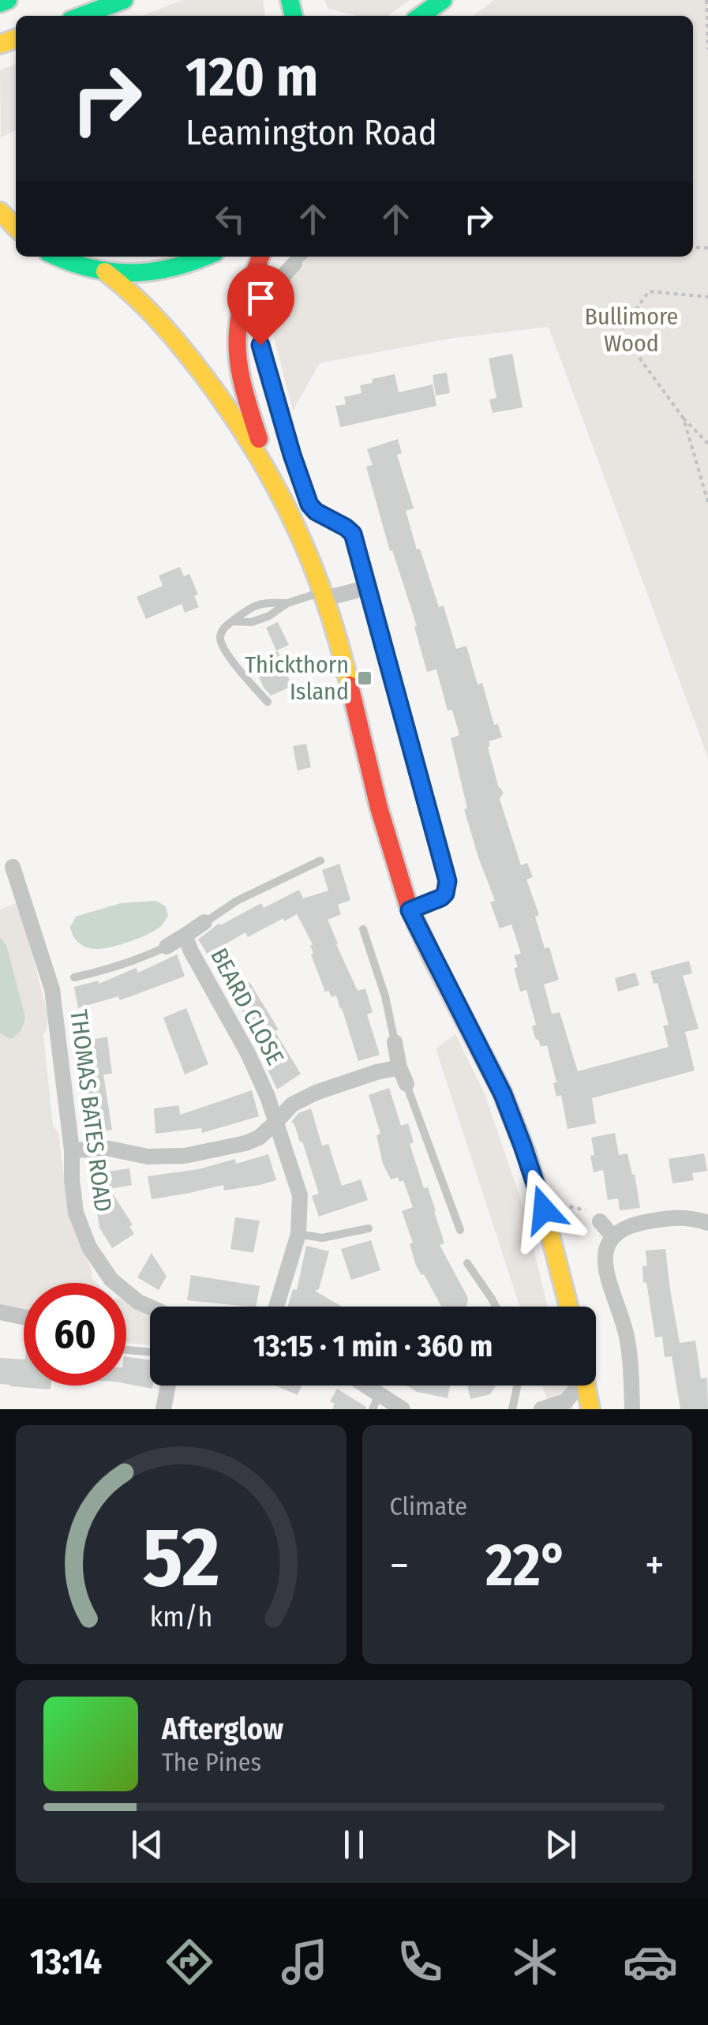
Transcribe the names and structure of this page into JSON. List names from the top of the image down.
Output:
{
  "streets": {
    "street": ["BEARD CLOSE", "THOMAS BATES ROAD"]
  },
  "parks": ["Bullimore Wood"],
  "places": {
    "transit": ["Thickthorn Island"]
  },
  "page": {
    "turn": ["120 m", "Leamington Road"],
    "limit": "60",
    "trip": "13:15 · 1 min · 360 m",
    "tile": "Climate",
    "heat": ["−", "22°", "+"],
    "song": ["Afterglow", "The Pines"],
    "tabs": "13:14",
    "gauge": ["52", "km/h"]
  }
}
